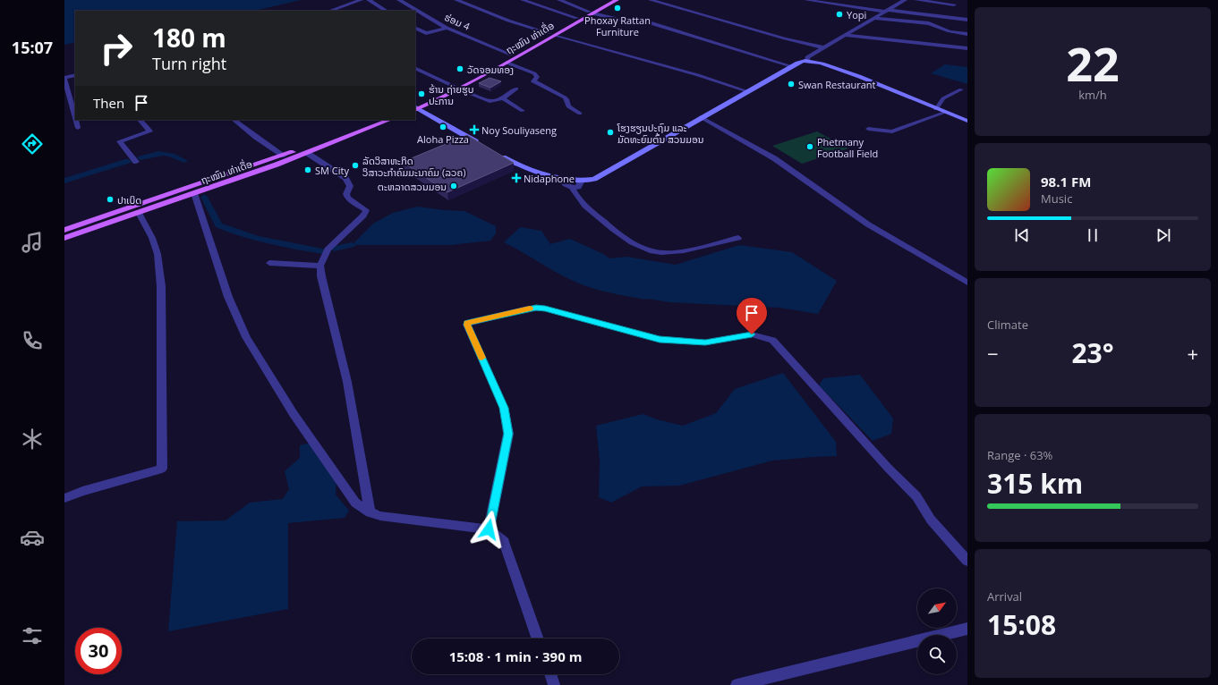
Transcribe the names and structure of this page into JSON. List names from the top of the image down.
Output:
{
  "streets": {
    "main road": ["ຖະໝົນ ທ່າເດື່ອ"],
    "street": ["ຮ່ອມ 4"]
  },
  "crossings": [
    ["ຮ່ອມ 4", "ຖະໝົນ ທ່າເດື່ອ"]
  ],
  "places": {
    "other": [
      "Phoxay Rattan Furniture",
      "Yopi",
      "ວັດຈອມທອງ",
      "Swan Restaurant",
      "ຮ້ານ ຖ່າຍຮູບ ປະການ",
      "Aloha Pizza",
      "ໂຮງຮຽນປະຖົມ ແລະ ມັດທະຍົມຕົ້ນ ສວນມອນ",
      "Phetmany Football Field",
      "ລັດວິສາຫະກິດ ວິສາວະກຳຄົມມະນາຄົມ (ລວຄ)",
      "SM City",
      "ຕະຫລາດສວນມອນ",
      "ປາເບິດ"
    ],
    "health": ["Noy Souliyaseng", "Nidaphone"]
  },
  "north": "top right",
  "page": {
    "tabs": "15:07",
    "tile": [
      ["22", "km/h"],
      "Climate",
      ["Range · 63%", "315 km"],
      ["Arrival", "15:08"]
    ],
    "turn": ["180 m", "Turn right"],
    "then": "Then",
    "song": ["98.1 FM", "Music"],
    "heat": ["−", "23°", "+"],
    "limit": "30",
    "trip": "15:08 · 1 min · 390 m"
  }
}
